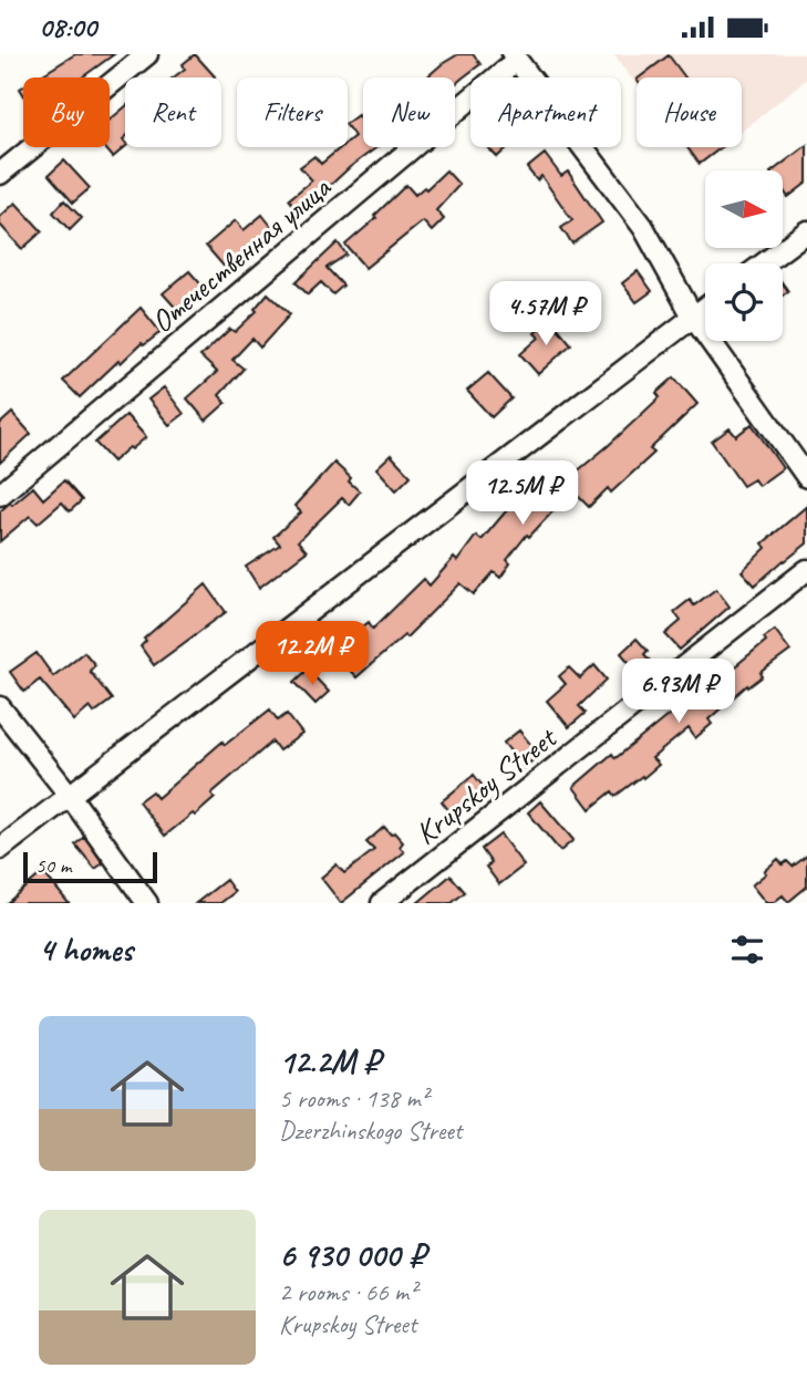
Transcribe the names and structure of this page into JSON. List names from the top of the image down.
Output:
{
  "streets": {
    "street": ["Отечественная улица", "Krupskoy Street"]
  },
  "scale_bar": "50 m",
  "north": "right",
  "page": {
    "status": "08:00",
    "chip": [
      "Buy",
      "Rent",
      "Filters",
      "New",
      "Apartment",
      "House"
    ],
    "price": [
      "4.57M ₽",
      "12.5M ₽",
      "12.2M ₽",
      "6.93M ₽"
    ],
    "scale": "50 m",
    "heading": "4 homes",
    "list": [
      {
        "name": "12.2M ₽",
        "note": "5 rooms · 138 m² · Dzerzhinskogo Street"
      },
      {
        "name": "6 930 000 ₽",
        "note": "2 rooms · 66 m² · Krupskoy Street"
      }
    ]
  }
}
